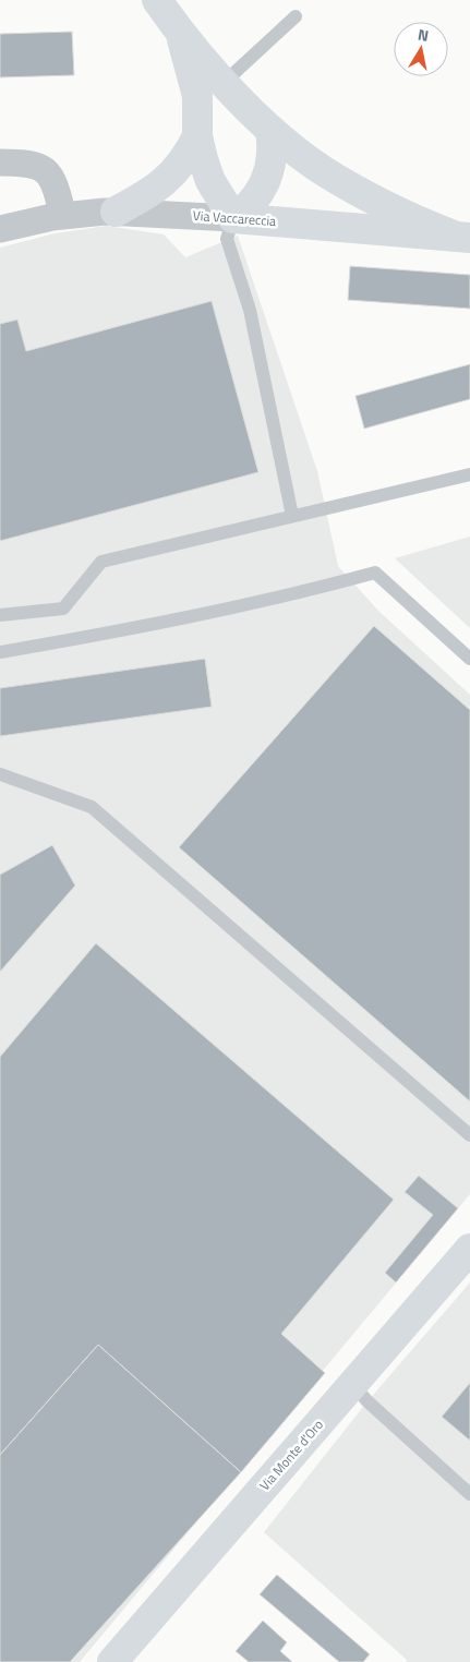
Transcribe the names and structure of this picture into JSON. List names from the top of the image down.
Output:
{
  "streets": {
    "main road": ["Via Vaccareccia", "Via Monte d'Oro"]
  },
  "north": "top"
}
